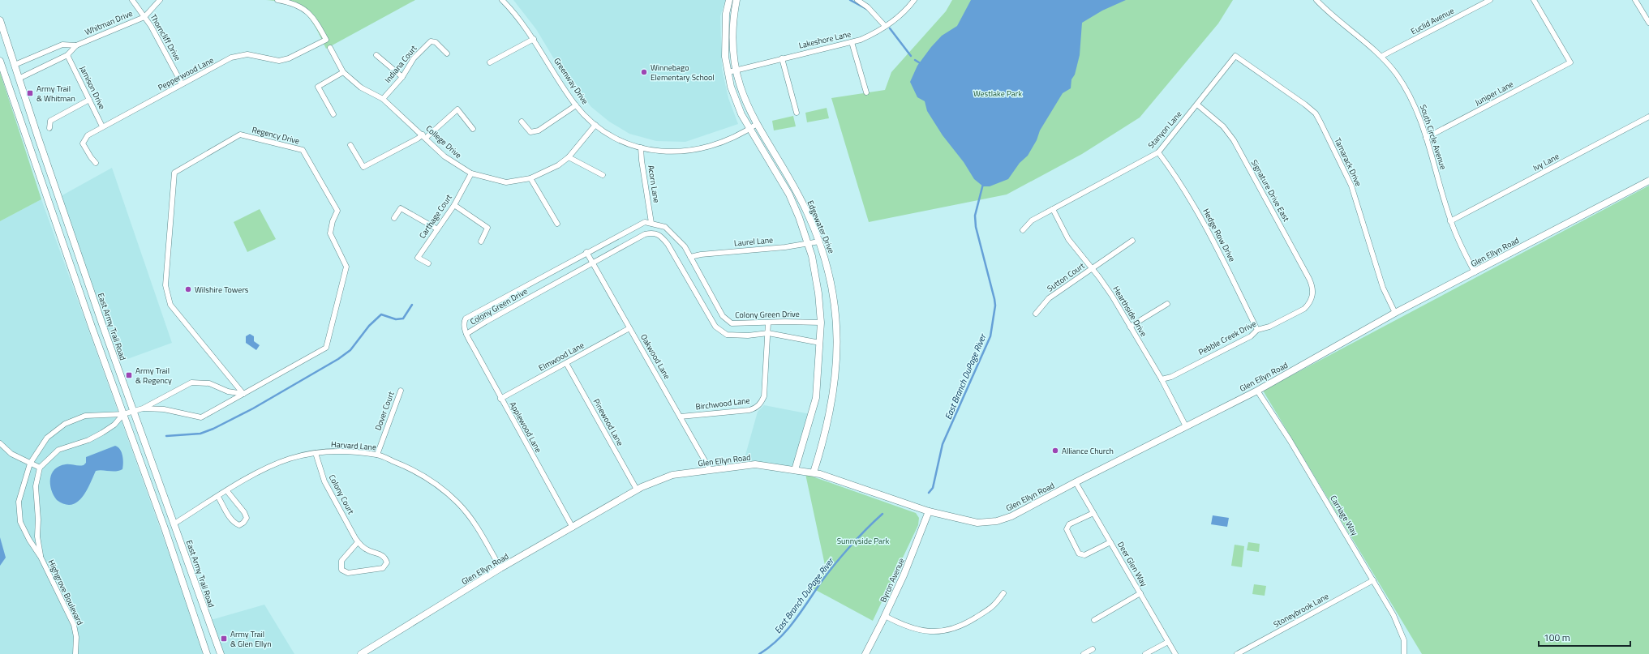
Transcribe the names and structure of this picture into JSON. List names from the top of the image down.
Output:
{
  "streets": {
    "street": [
      "Euclid Avenue",
      "Whitman Drive",
      "Thorncliff Drive",
      "Lakeshore Lane",
      "Indiana Court",
      "Pepperwood Lane",
      "Greenway Drive",
      "Jamison Drive",
      "Juniper Lane",
      "Stanyon Lane",
      "Regency Drive",
      "South Circle Avenue",
      "College Drive",
      "Tamarack Drive",
      "Ivy Lane",
      "Acorn Lane",
      "Signature Drive East",
      "Carthage Court",
      "Edgewater Drive",
      "Hedge Row Drive",
      "Laurel Lane",
      "Glen Ellyn Road",
      "Sutton Court",
      "Colony Green Drive",
      "Hearthside Drive",
      "East Army Trail Road",
      "Pebble Creek Drive",
      "Elmwood Lane",
      "Oakwood Lane",
      "Birchwood Lane",
      "Dover Court",
      "Pinewood Lane",
      "Applewood Lane",
      "Harvard Lane",
      "Colony Court",
      "Carriage Way",
      "Deer Glen Way",
      "Byron Avenue",
      "Highgrove Boulevard",
      "Stoneybrook Lane"
    ]
  },
  "crossings": [
    ["Euclid Avenue", "South Circle Avenue"],
    ["Whitman Drive", "Thorncliff Drive"],
    ["Whitman Drive", "Jamison Drive"],
    ["Whitman Drive", "East Army Trail Road"],
    ["Thorncliff Drive", "Pepperwood Lane"],
    ["Lakeshore Lane", "Edgewater Drive"],
    ["Indiana Court", "College Drive"],
    ["Pepperwood Lane", "Jamison Drive"],
    ["Greenway Drive", "College Drive"],
    ["Greenway Drive", "Acorn Lane"],
    ["Greenway Drive", "Edgewater Drive"],
    ["Juniper Lane", "South Circle Avenue"],
    ["Stanyon Lane", "Tamarack Drive"],
    ["Stanyon Lane", "Signature Drive East"],
    ["Stanyon Lane", "Hedge Row Drive"],
    ["Stanyon Lane", "Hearthside Drive"],
    ["Regency Drive", "East Army Trail Road"],
    ["Regency Drive", "Highgrove Boulevard"],
    ["South Circle Avenue", "Ivy Lane"],
    ["South Circle Avenue", "Glen Ellyn Road"],
    ["College Drive", "Carthage Court"],
    ["Tamarack Drive", "Glen Ellyn Road"],
    ["Acorn Lane", "Colony Green Drive"],
    ["Signature Drive East", "Pebble Creek Drive"],
    ["Edgewater Drive", "Laurel Lane"],
    ["Edgewater Drive", "Glen Ellyn Road"],
    ["Edgewater Drive", "Colony Green Drive"],
    ["Hedge Row Drive", "Pebble Creek Drive"],
    ["Laurel Lane", "Colony Green Drive"],
    ["Glen Ellyn Road", "Hearthside Drive"],
    ["Glen Ellyn Road", "Oakwood Lane"],
    ["Glen Ellyn Road", "Pinewood Lane"],
    ["Glen Ellyn Road", "Applewood Lane"],
    ["Glen Ellyn Road", "Harvard Lane"],
    ["Glen Ellyn Road", "Carriage Way"],
    ["Glen Ellyn Road", "Deer Glen Way"],
    ["Glen Ellyn Road", "Byron Avenue"],
    ["Sutton Court", "Hearthside Drive"],
    ["Colony Green Drive", "Oakwood Lane"],
    ["Colony Green Drive", "Birchwood Lane"],
    ["Colony Green Drive", "Applewood Lane"],
    ["Hearthside Drive", "Pebble Creek Drive"],
    ["East Army Trail Road", "Harvard Lane"],
    ["Elmwood Lane", "Oakwood Lane"],
    ["Elmwood Lane", "Pinewood Lane"],
    ["Elmwood Lane", "Applewood Lane"],
    ["Oakwood Lane", "Birchwood Lane"],
    ["Dover Court", "Harvard Lane"],
    ["Harvard Lane", "Colony Court"],
    ["Carriage Way", "Stoneybrook Lane"]
  ],
  "water": ["East Branch DuPage River"],
  "parks": ["Westlake Park", "Sunnyside Park"],
  "places": {
    "other": ["Winnebago Elementary School", "Wilshire Towers", "Alliance Church"],
    "transit": ["Army Trail & Whitman", "Army Trail & Regency", "Army Trail & Glen Ellyn"]
  },
  "scale_bar": "100 m"
}
